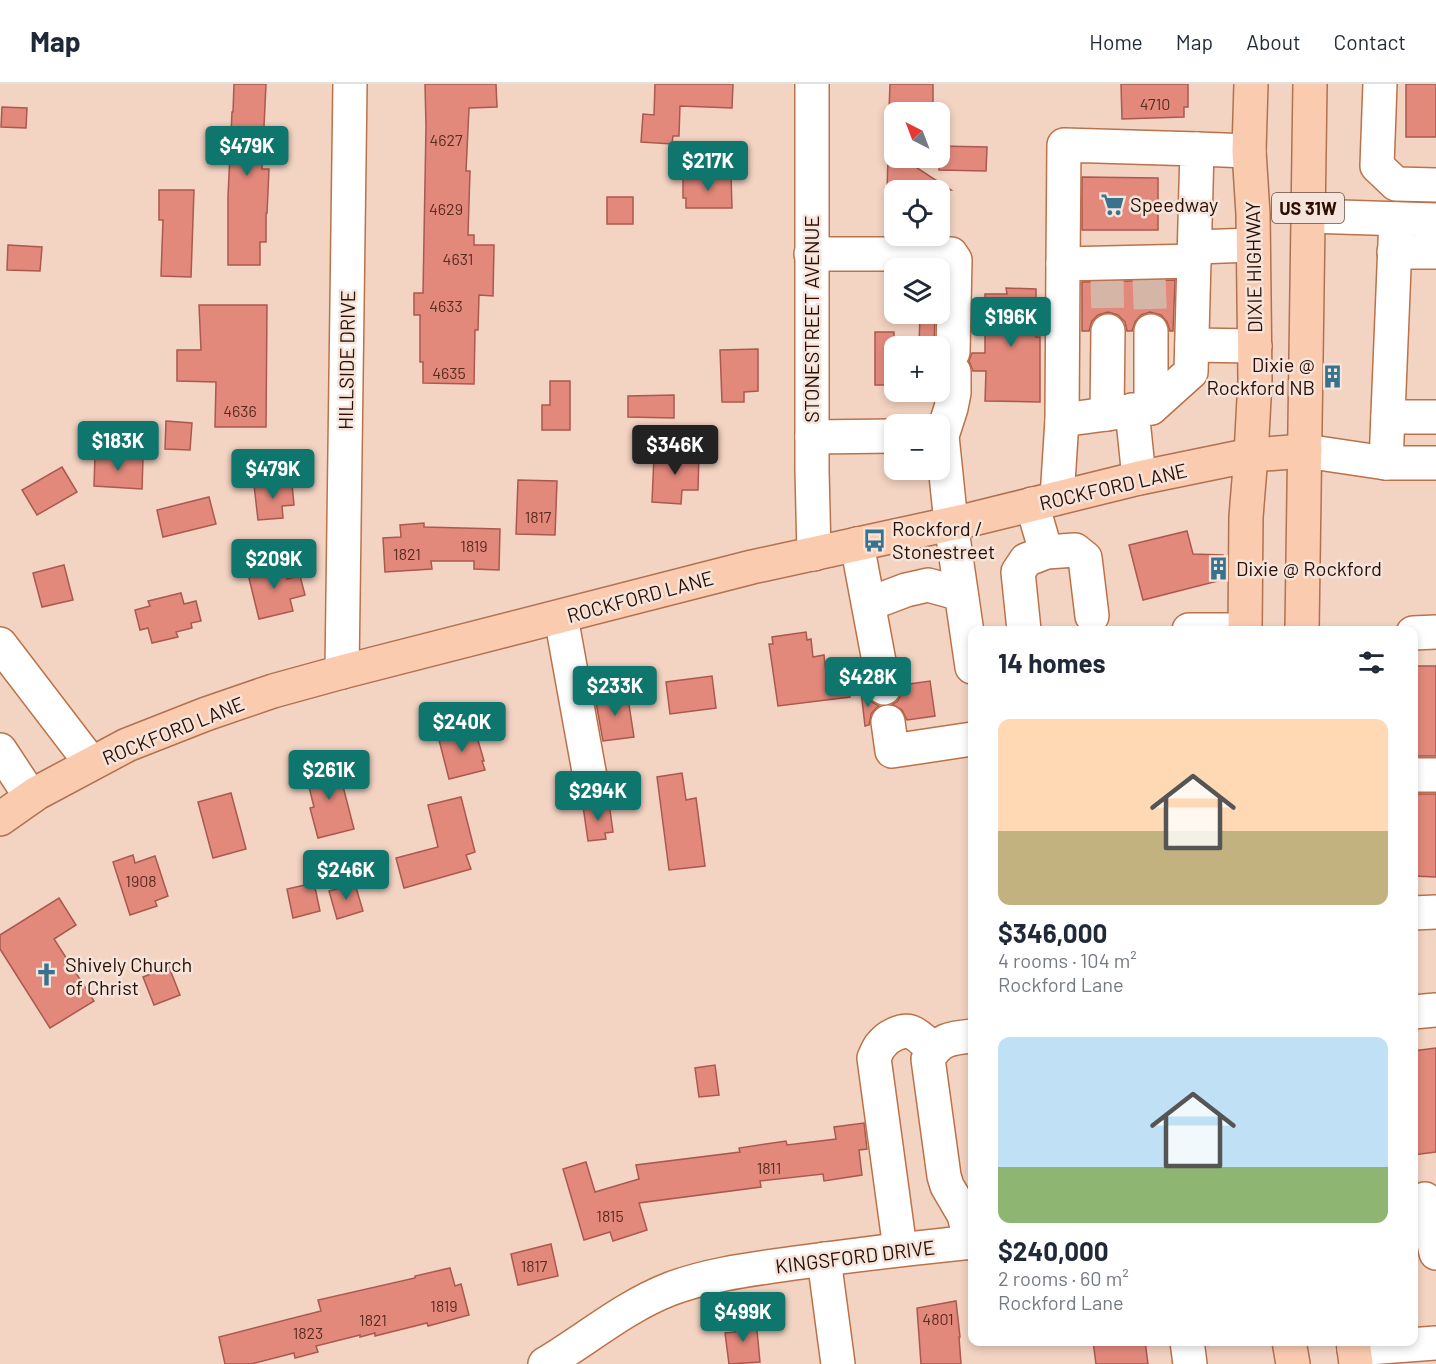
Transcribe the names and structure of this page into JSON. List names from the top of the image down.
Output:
{
  "streets": {
    "main road": ["US 31W", "DIXIE HIGHWAY", "ROCKFORD LANE"],
    "street": ["STONESTREET AVENUE", "HILLSIDE DRIVE", "KINGSFORD DRIVE"]
  },
  "crossings": [
    ["US 31W", "ROCKFORD LANE"],
    ["DIXIE HIGHWAY", "ROCKFORD LANE"],
    ["STONESTREET AVENUE", "ROCKFORD LANE"],
    ["HILLSIDE DRIVE", "ROCKFORD LANE"]
  ],
  "places": {
    "supermarket": ["Speedway"],
    "building": ["Dixie @ Rockford NB", "Dixie @ Rockford"],
    "bus stop": ["Rockford / Stonestreet"],
    "church": ["Shively Church of Christ"]
  },
  "house_numbers": [
    "4710",
    "4627",
    "4629",
    "4631",
    "4633",
    "4635",
    "4636",
    "1817",
    "1819",
    "1821",
    "1908",
    "1811",
    "1815",
    "1817",
    "1819",
    "4801",
    "1821",
    "1823"
  ],
  "north": "top left",
  "page": {
    "header": "Map",
    "nav": [
      "Home",
      "Map",
      "About",
      "Contact"
    ],
    "map_buttons": ["+", "−"],
    "price": [
      "$479K",
      "$217K",
      "$196K",
      "$183K",
      "$346K",
      "$479K",
      "$209K",
      "$428K",
      "$233K",
      "$240K",
      "$261K",
      "$294K",
      "$246K",
      "$499K"
    ],
    "heading": "14 homes",
    "list": [
      {
        "name": "$346,000",
        "note": "4 rooms · 104 m² · Rockford Lane"
      },
      {
        "name": "$240,000",
        "note": "2 rooms · 60 m² · Rockford Lane"
      }
    ]
  }
}
